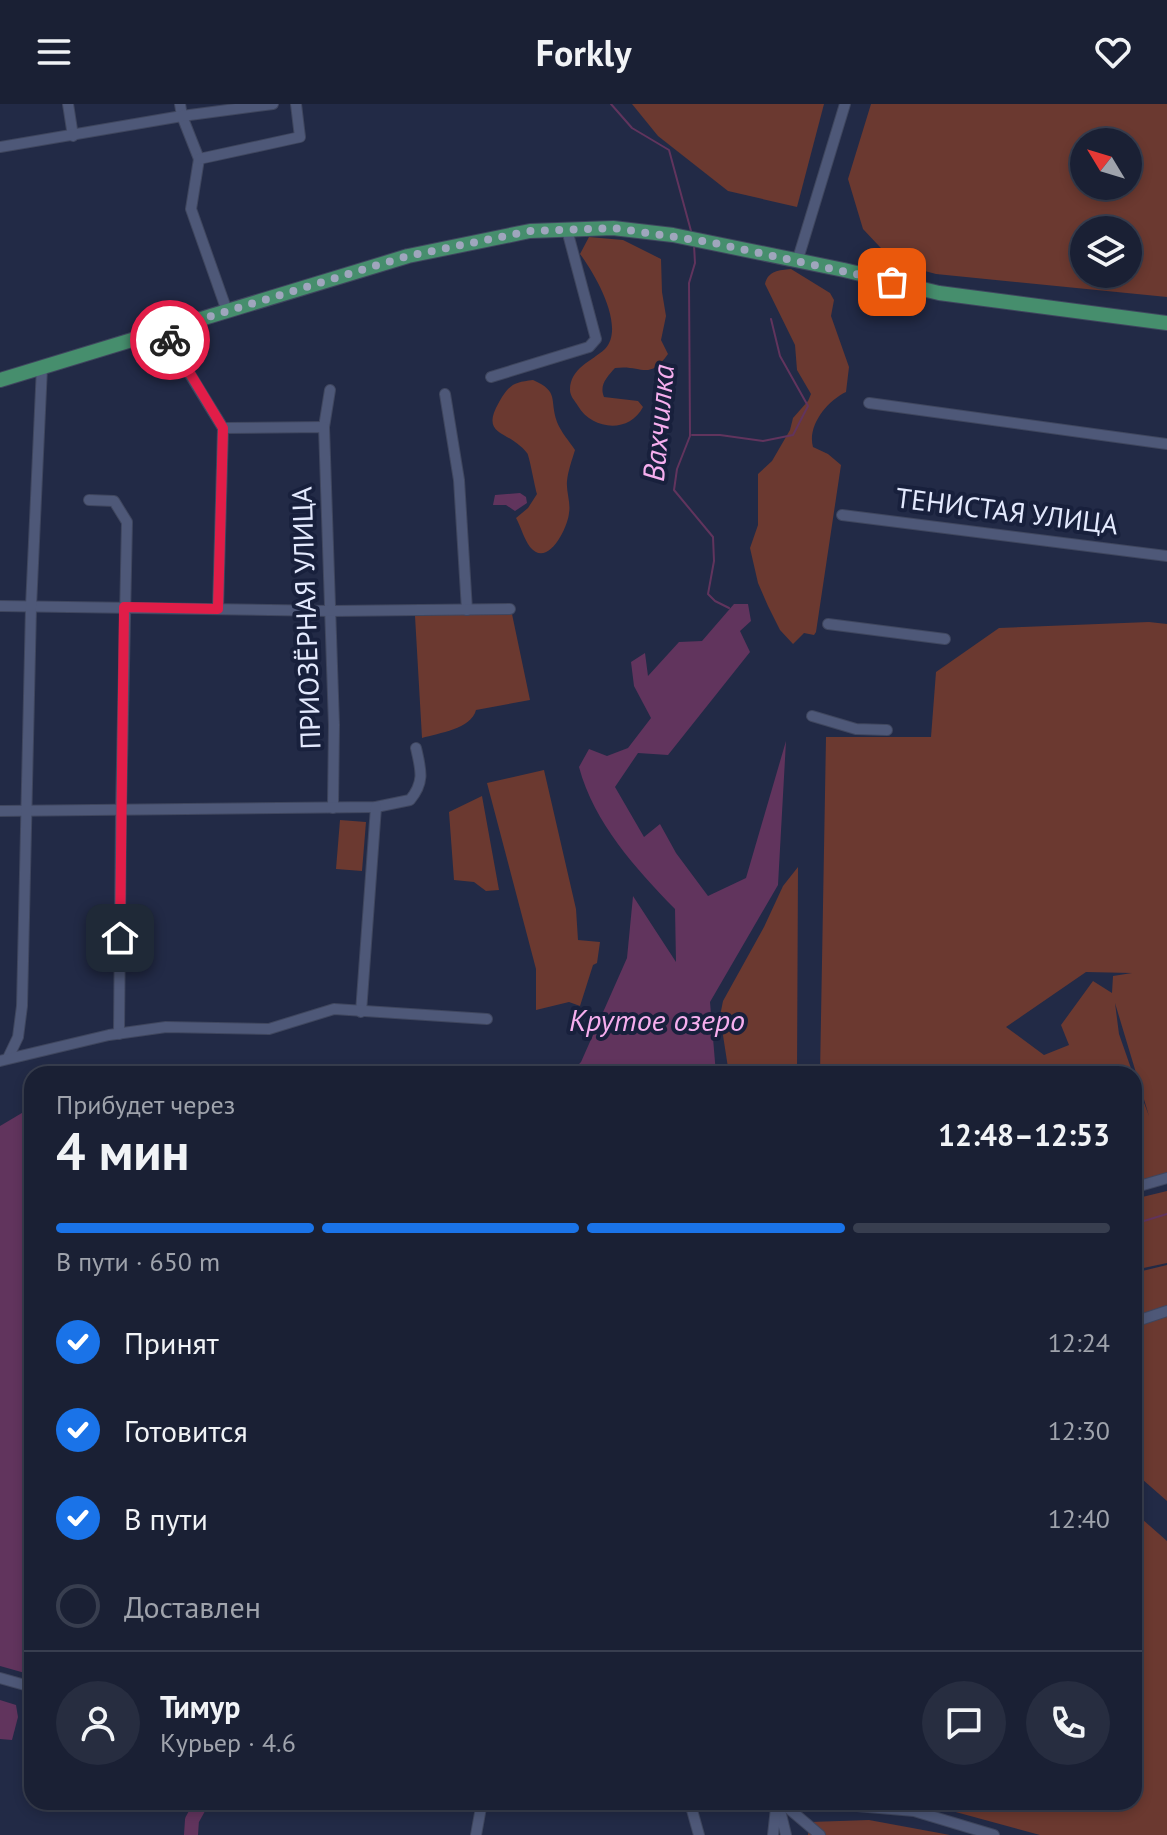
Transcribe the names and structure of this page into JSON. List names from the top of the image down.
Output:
{
  "streets": {
    "street": ["ТЕНИСТАЯ УЛИЦА", "ПРИОЗЁРНАЯ УЛИЦА"]
  },
  "water": ["Вахчилка", "Крутое озеро"],
  "north": "top left",
  "page": {
    "header": "Forkly",
    "heading": ["4 мин", "Прибудет через", "12:48–12:53"],
    "panel": ["Тимур", "Курьер · 4.6"],
    "bar": "В пути · 650 m",
    "list": [
      ["Принят", "12:24"],
      ["Готовится", "12:30"],
      ["В пути", "12:40"],
      "Доставлен"
    ]
  }
}
